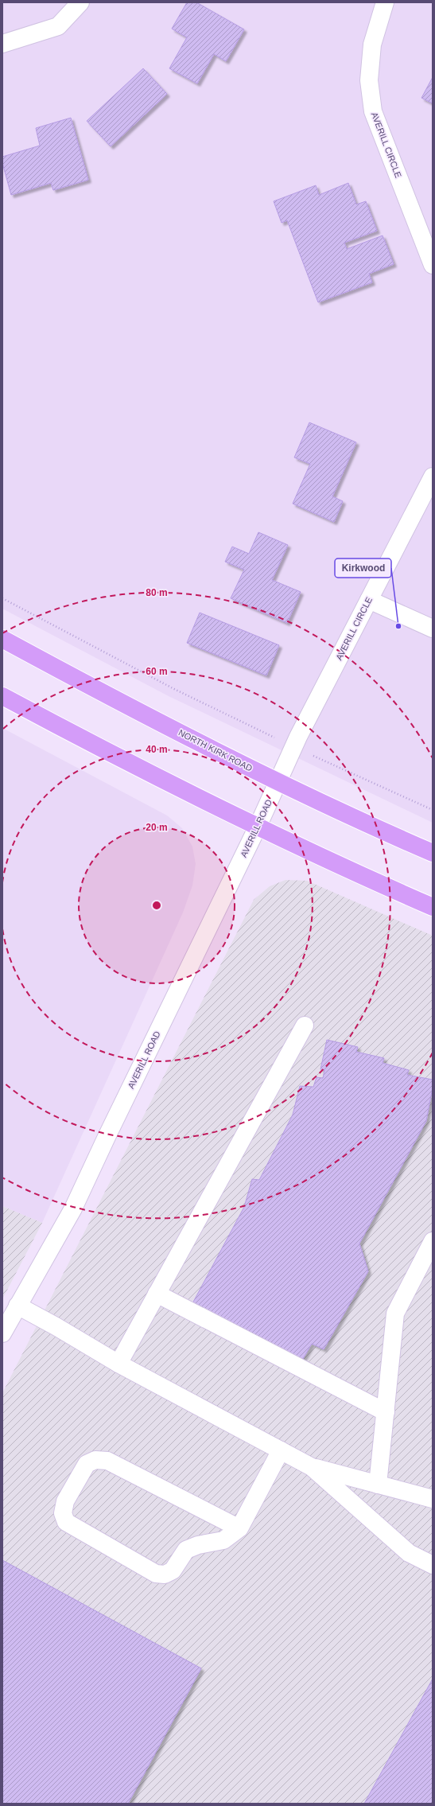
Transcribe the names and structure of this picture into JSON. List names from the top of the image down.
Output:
{
  "streets": {
    "main road": ["NORTH KIRK ROAD"],
    "street": ["AVERILL CIRCLE", "AVERILL ROAD"]
  },
  "crossings": [
    ["AVERILL CIRCLE", "NORTH KIRK ROAD"],
    ["AVERILL CIRCLE", "AVERILL ROAD"],
    ["NORTH KIRK ROAD", "AVERILL ROAD"]
  ],
  "places": ["Kirkwood"],
  "rings": [
    "80 m",
    "60 m",
    "40 m",
    "20 m"
  ]
}
